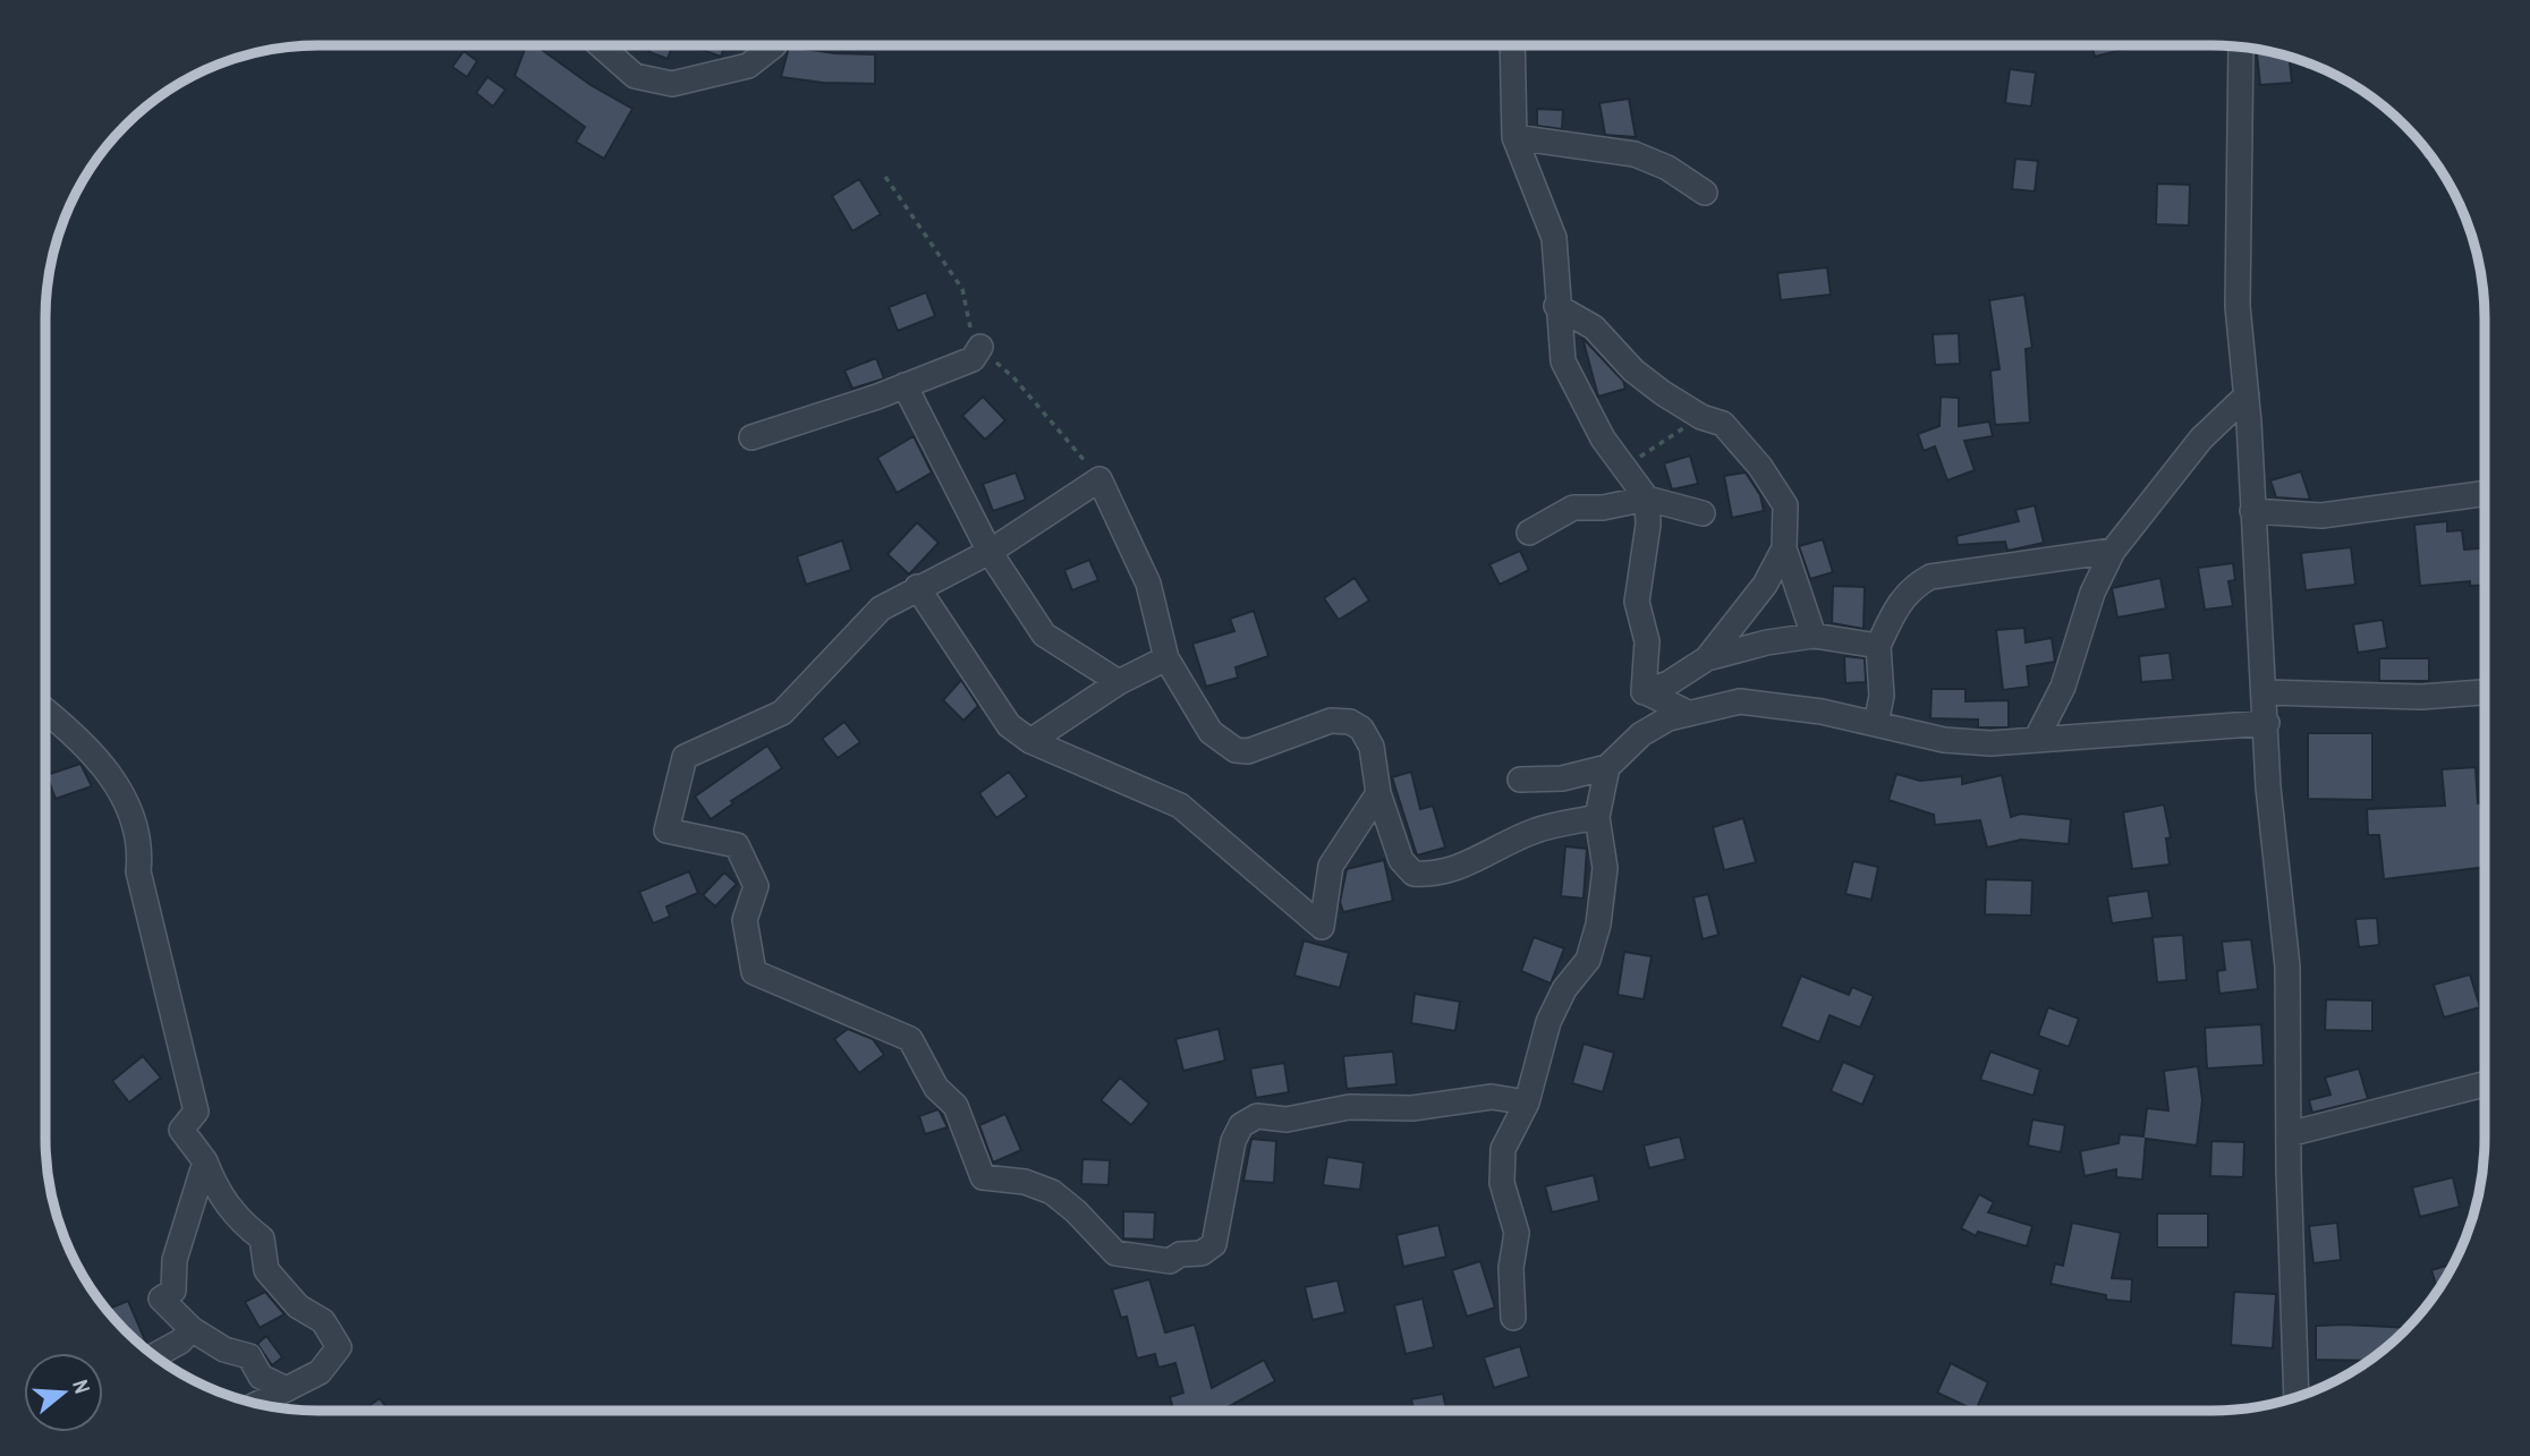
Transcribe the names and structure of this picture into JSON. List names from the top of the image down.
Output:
{
  "north": "right"
}
